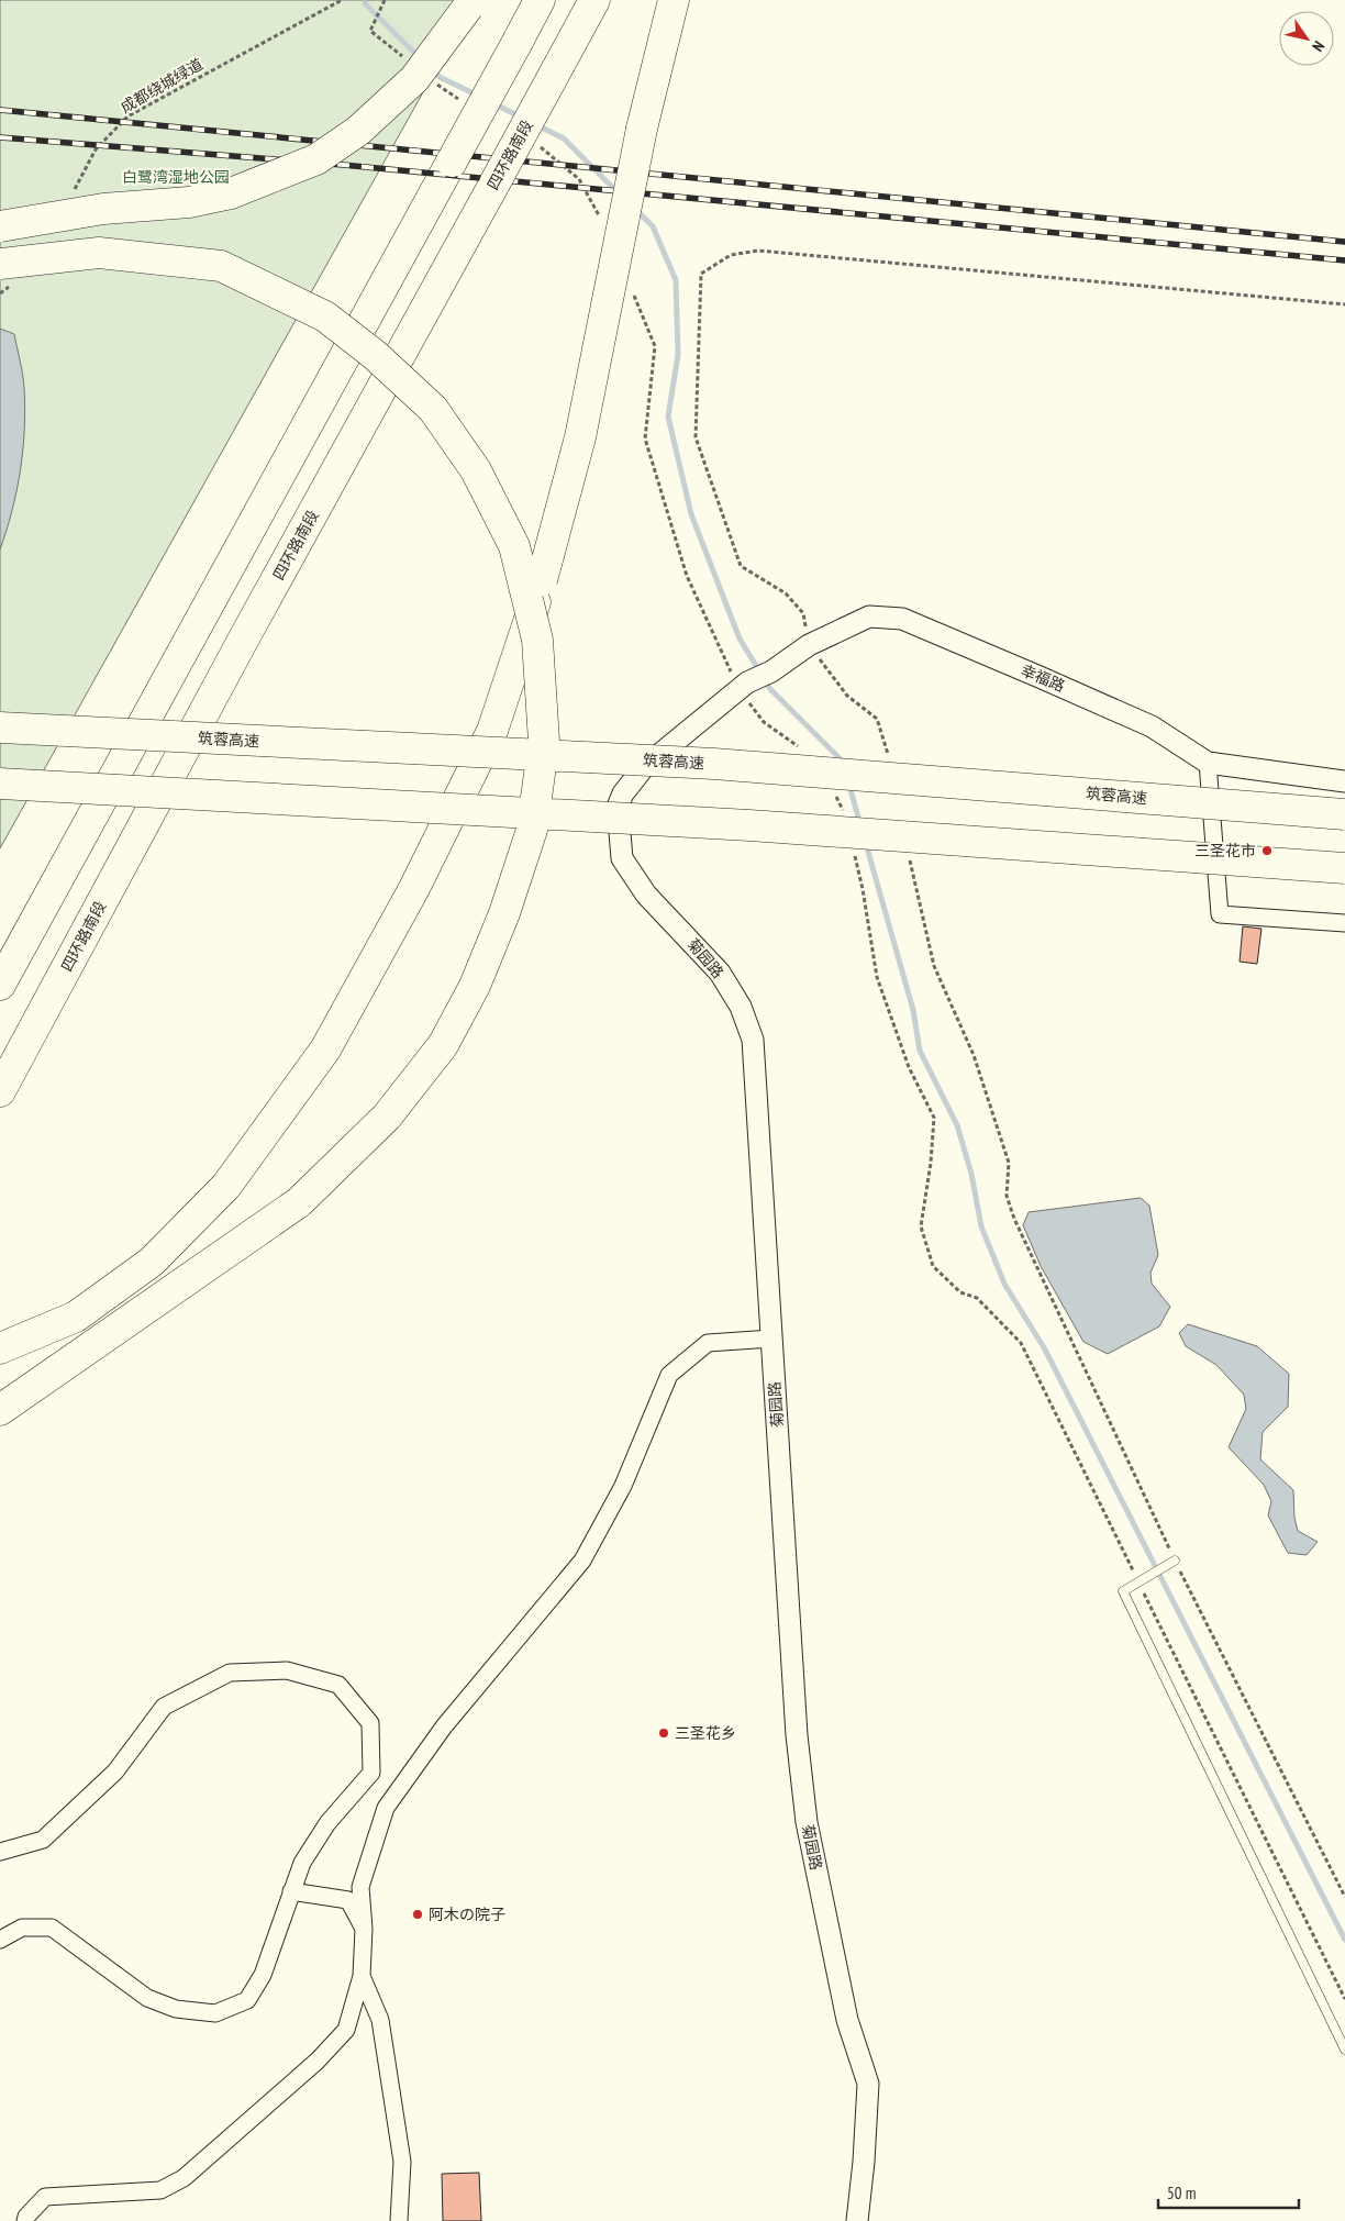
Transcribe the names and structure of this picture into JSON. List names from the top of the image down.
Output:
{
  "streets": {
    "highway": ["四环路南段", "筑蓉高速"],
    "street": ["幸福路", "菊园路"],
    "path": ["成都绕城绿道"]
  },
  "crossings": [
    ["幸福路", "菊园路"]
  ],
  "parks": ["白鹭湾湿地公园"],
  "places": ["三圣花市", "三圣花乡", "阿木の院子"],
  "scale_bar": "50 m",
  "north": "bottom right"
}
